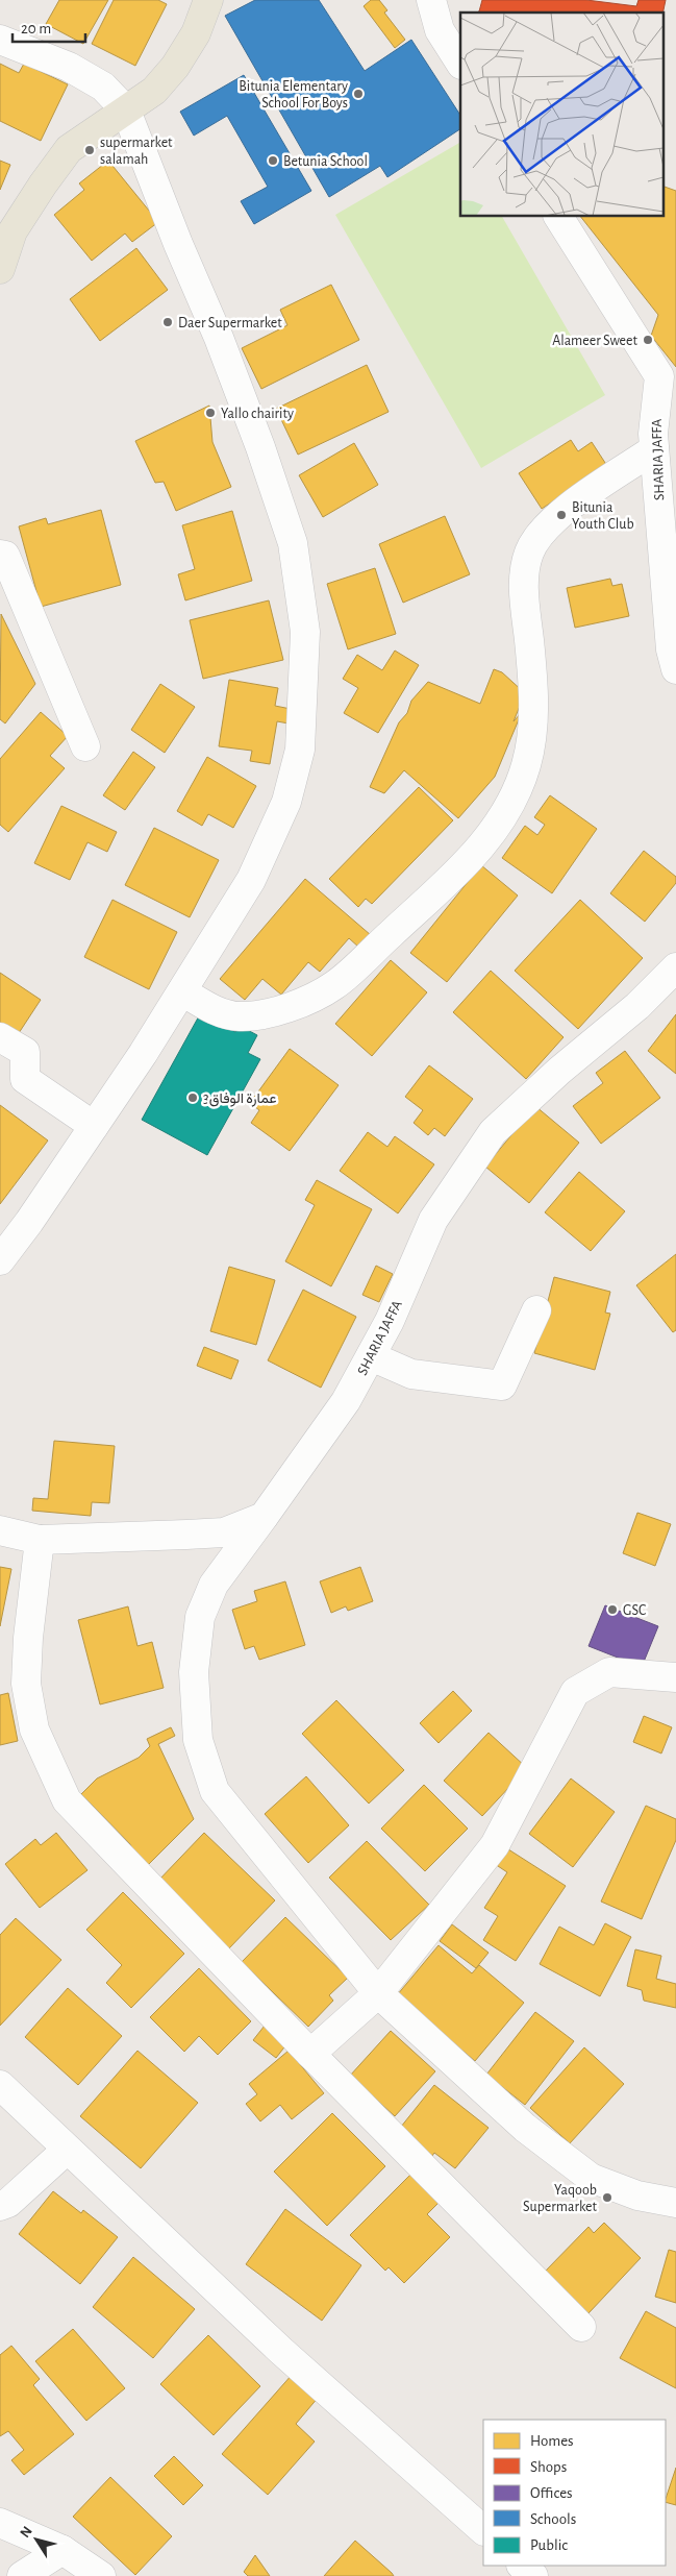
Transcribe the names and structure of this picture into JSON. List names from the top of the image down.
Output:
{
  "streets": {
    "street": ["SHARIA JAFFA"]
  },
  "places": [
    "Bitunia Elementary School For Boys",
    "supermarket salamah",
    "Betunia School",
    "Daer Supermarket",
    "Alameer Sweet",
    "Yallo chairity",
    "Bitunia Youth Club",
    "عمارة الوفاق3",
    "GSC",
    "Yaqoob Supermarket"
  ],
  "legend": [
    "Homes",
    "Shops",
    "Offices",
    "Schools",
    "Public"
  ],
  "scale_bar": "20 m",
  "north": "top left"
}
